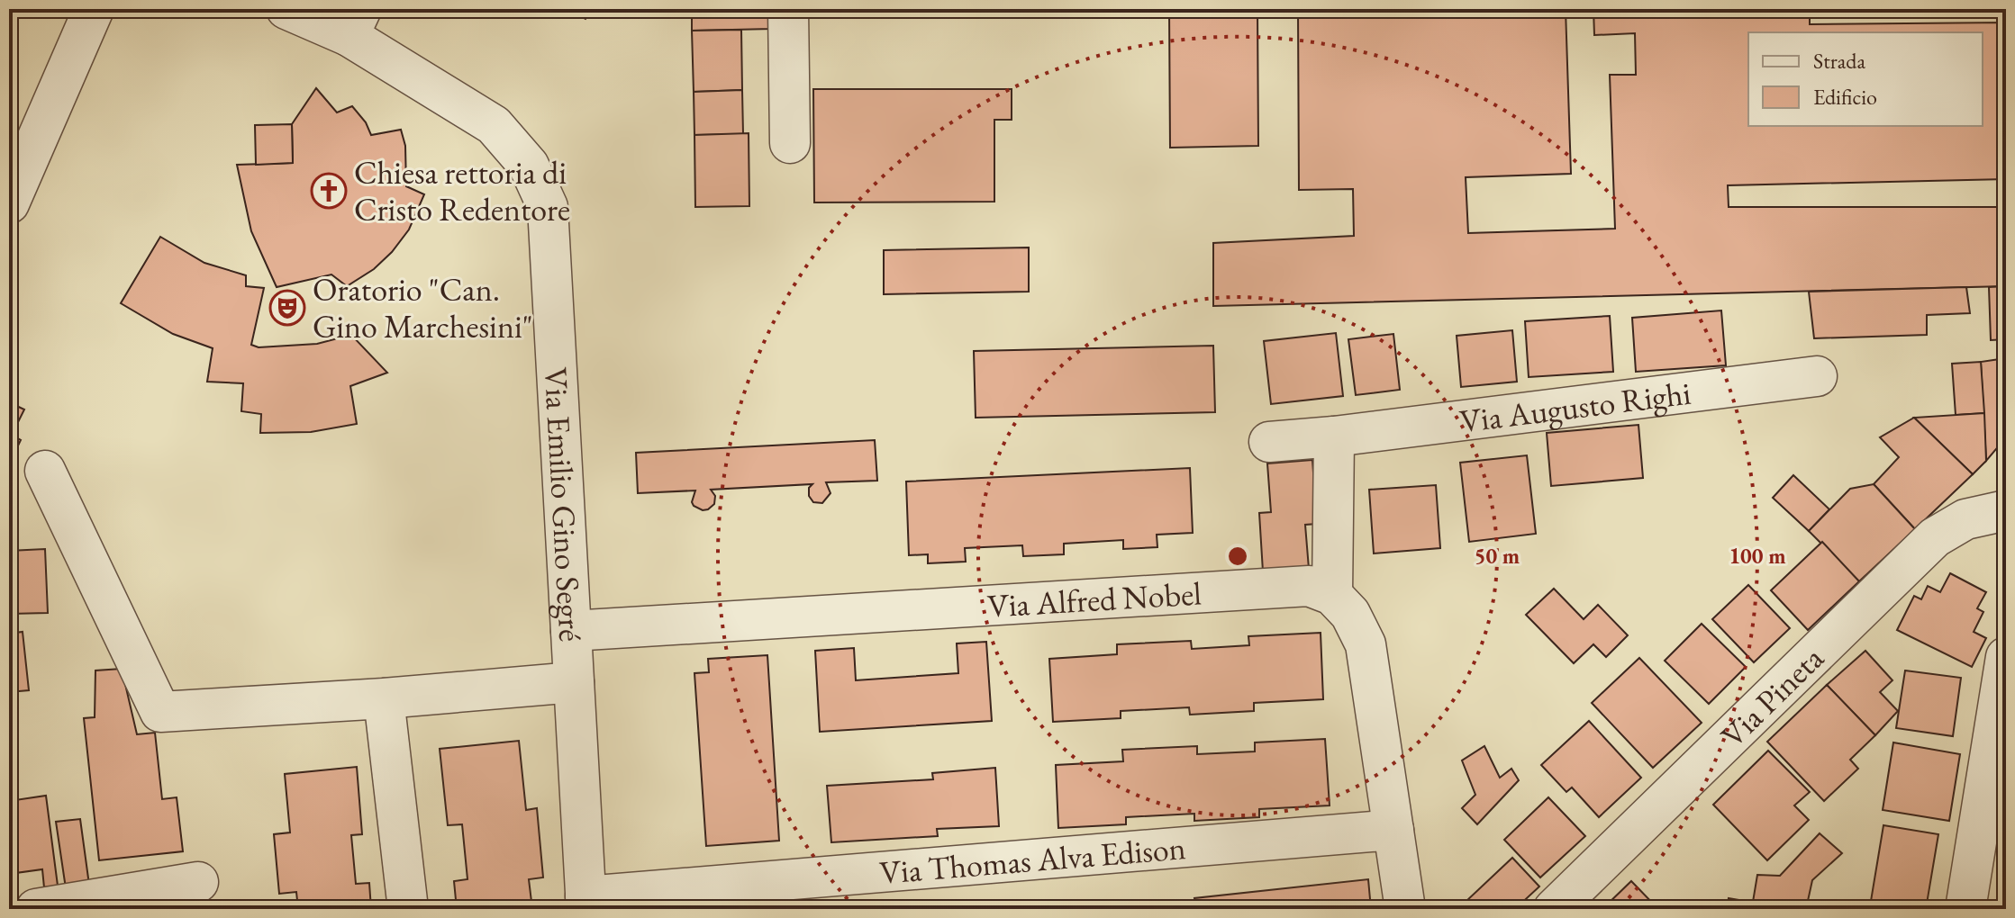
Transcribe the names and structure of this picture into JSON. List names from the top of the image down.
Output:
{
  "streets": {
    "street": [
      "Via Augusto Righi",
      "Via Emilio Gino Segré",
      "Via Alfred Nobel",
      "Via Pineta",
      "Via Thomas Alva Edison"
    ]
  },
  "crossings": [
    ["Via Emilio Gino Segré", "Via Alfred Nobel"],
    ["Via Emilio Gino Segré", "Via Thomas Alva Edison"]
  ],
  "places": {
    "church": ["Chiesa rettoria di Cristo Redentore"],
    "theatre": ["Oratorio \"Can. Gino Marchesini\""]
  },
  "legend": ["Strada", "Edificio"],
  "rings": ["50 m", "100 m"]
}
